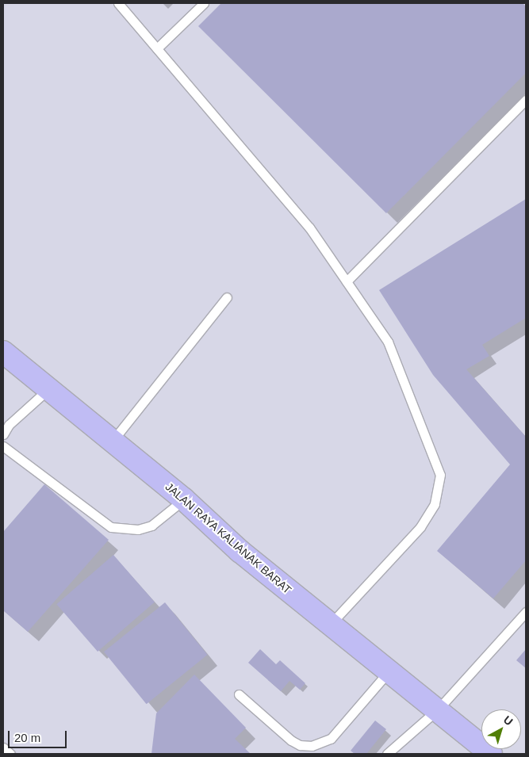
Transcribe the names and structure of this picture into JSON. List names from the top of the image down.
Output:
{
  "streets": {
    "highway": ["JALAN RAYA KALIANAK BARAT"]
  },
  "scale_bar": "20 m",
  "north": "top right"
}
